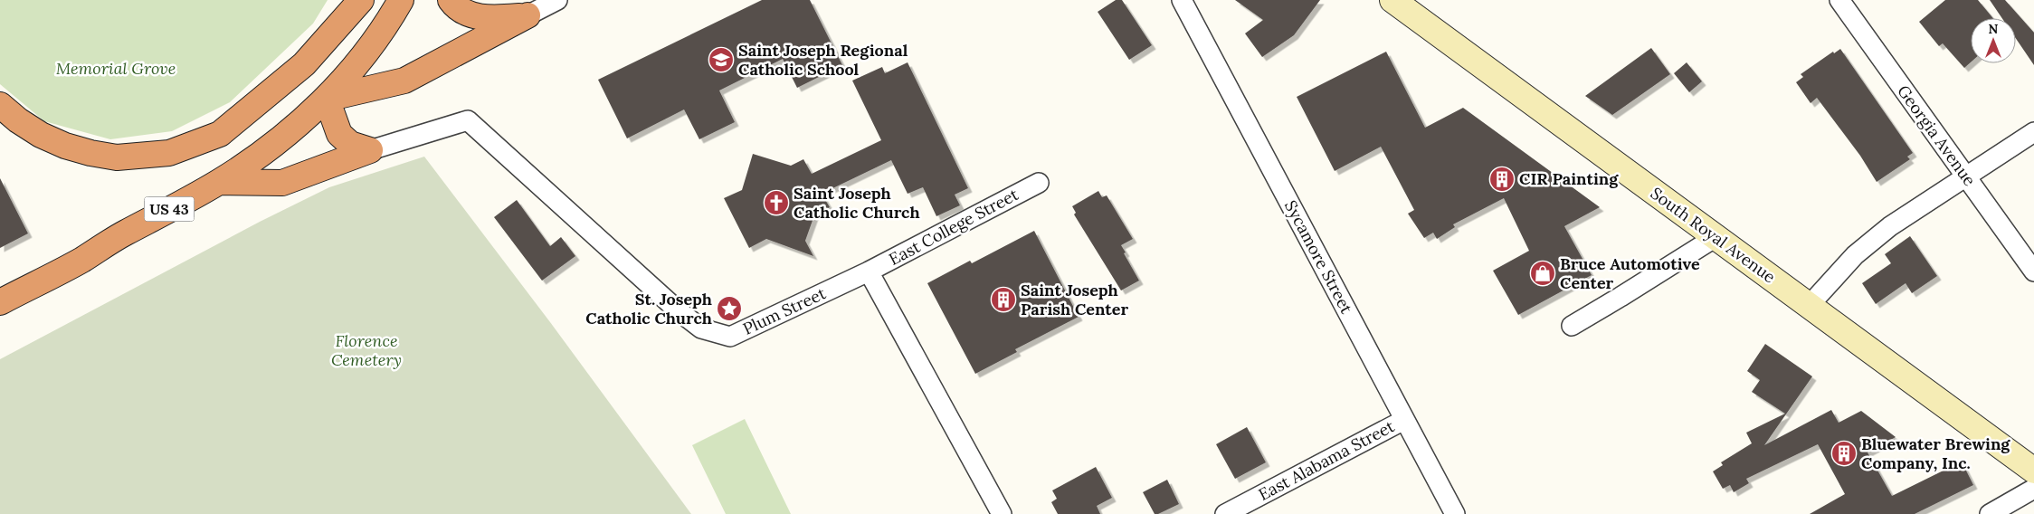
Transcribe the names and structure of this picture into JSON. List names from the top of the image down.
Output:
{
  "streets": {
    "highway": ["US 43"],
    "street": [
      "Georgia Avenue",
      "East College Street",
      "South Royal Avenue",
      "Sycamore Street",
      "Plum Street",
      "East Alabama Street"
    ]
  },
  "crossings": [
    ["East College Street", "Plum Street"],
    ["Sycamore Street", "East Alabama Street"]
  ],
  "parks": ["Memorial Grove", "Florence Cemetery"],
  "places": {
    "school or university": ["Saint Joseph Regional Catholic School"],
    "building": ["CIR Painting", "Saint Joseph Parish Center", "Bluewater Brewing Company, Inc."],
    "church": ["Saint Joseph Catholic Church"],
    "shop": ["Bruce Automotive Center"],
    "place": ["St. Joseph Catholic Church"]
  },
  "north": "top"
}
